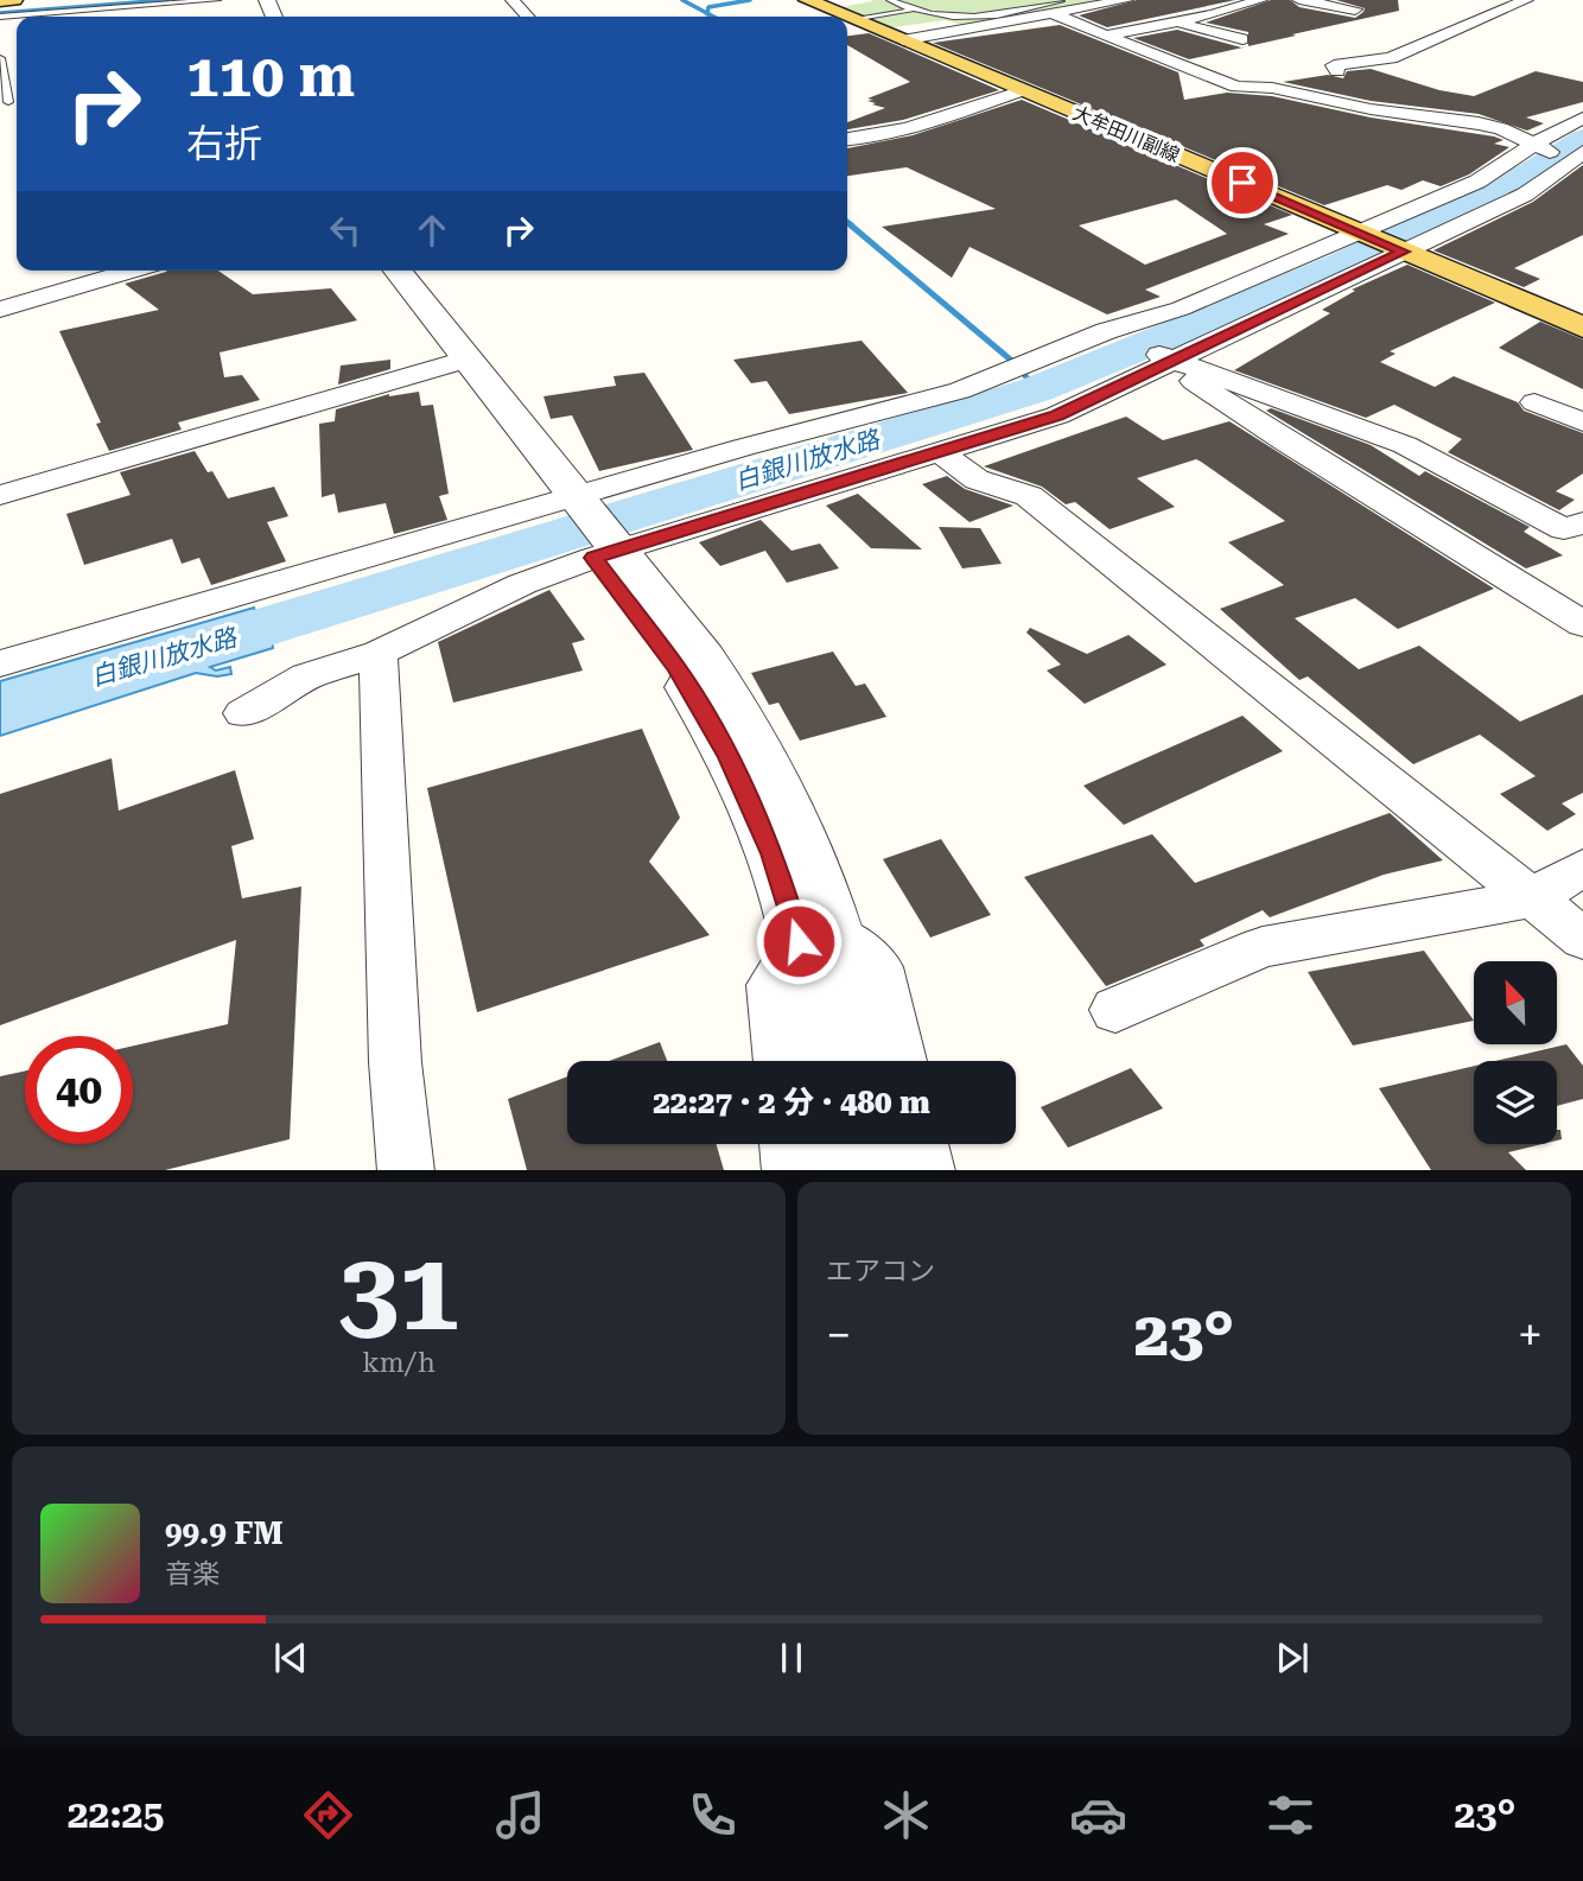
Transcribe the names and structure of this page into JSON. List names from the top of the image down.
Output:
{
  "streets": {
    "main road": ["大牟田川副線"]
  },
  "water": ["白銀川放水路"],
  "north": "top left",
  "page": {
    "turn": ["110 m", "右折"],
    "limit": "40",
    "trip": "22:27 · 2 分 · 480 m",
    "tile": [
      ["31", "km/h"],
      "エアコン"
    ],
    "heat": ["−", "23°", "+"],
    "song": ["99.9 FM", "音楽"],
    "tabs": ["22:25", "23°"]
  }
}
